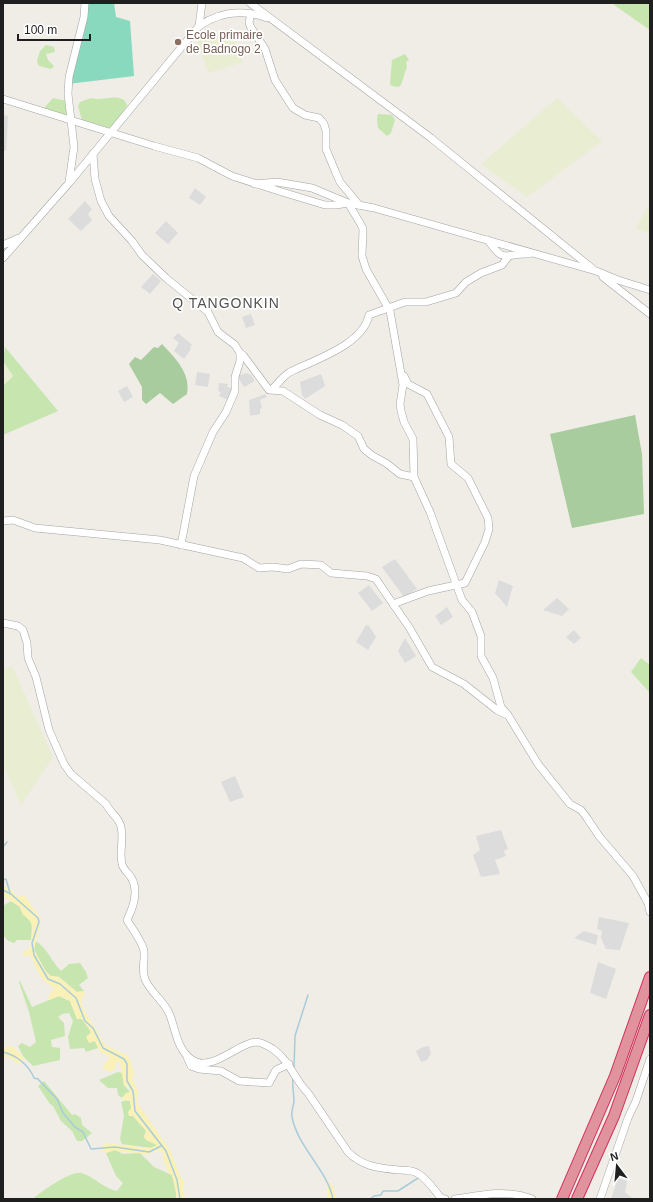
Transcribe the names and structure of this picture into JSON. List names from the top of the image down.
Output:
{
  "districts": ["Q TANGONKIN"],
  "places": ["Ecole primaire de Badnogo 2"],
  "scale_bar": "100 m",
  "north": "top"
}
